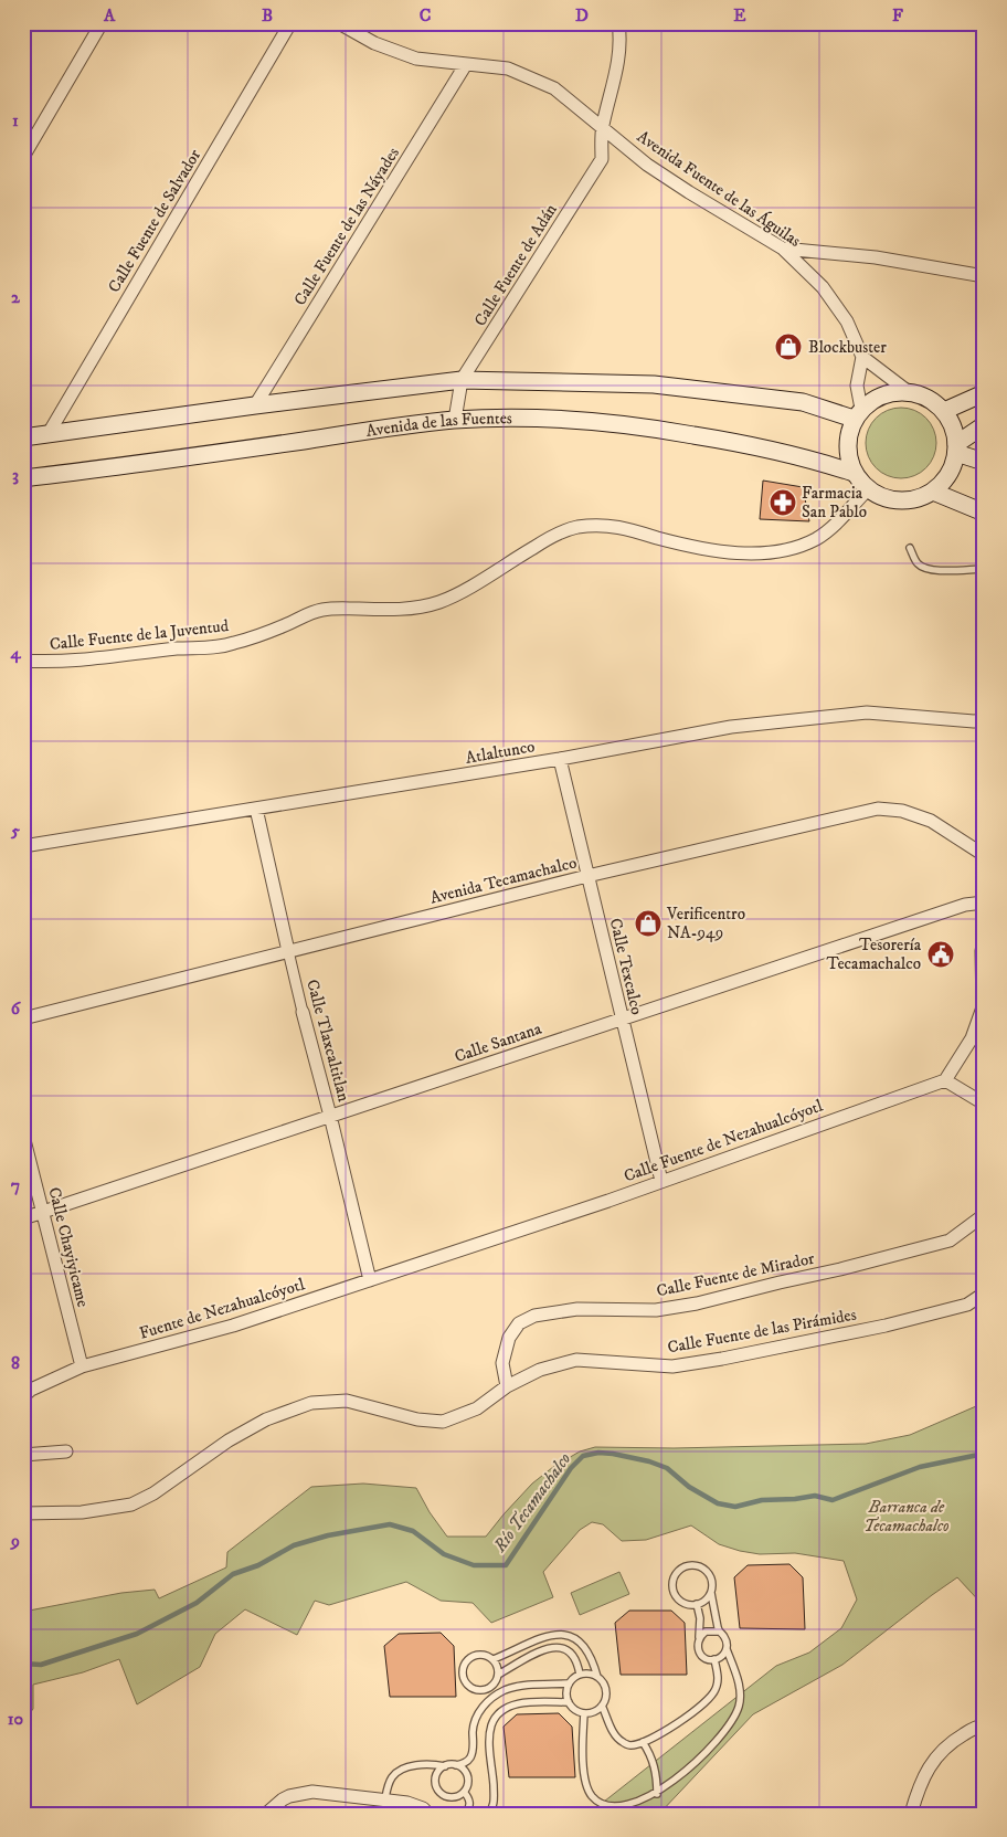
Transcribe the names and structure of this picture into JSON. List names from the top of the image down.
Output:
{
  "streets": {
    "main road": ["Avenida de las Fuentes"],
    "street": [
      "Avenida Fuente de las Águilas",
      "Calle Fuente de Salvador",
      "Calle Fuente de las Náyades",
      "Calle Fuente de Adán",
      "Calle Fuente de la Juventud",
      "Atlaltunco",
      "Avenida Tecamachalco",
      "Calle Texcalco",
      "Calle Tlaxcaltitlan",
      "Calle Santana",
      "Calle Fuente de Nezahualcóyotl",
      "Calle Chayiyicame",
      "Calle Fuente de Mirador",
      "Fuente de Nezahualcóyotl",
      "Calle Fuente de las Pirámides"
    ]
  },
  "crossings": [
    ["Avenida Fuente de las Águilas", "Calle Fuente de las Náyades"],
    ["Avenida Fuente de las Águilas", "Calle Fuente de Adán"],
    ["Avenida Fuente de las Águilas", "Avenida de las Fuentes"],
    ["Avenida Fuente de las Águilas", "Calle Fuente de la Juventud"],
    ["Calle Fuente de Adán", "Avenida de las Fuentes"],
    ["Avenida de las Fuentes", "Calle Fuente de la Juventud"],
    ["Atlaltunco", "Calle Texcalco"],
    ["Atlaltunco", "Calle Tlaxcaltitlan"],
    ["Avenida Tecamachalco", "Calle Texcalco"],
    ["Avenida Tecamachalco", "Calle Tlaxcaltitlan"],
    ["Calle Texcalco", "Calle Santana"],
    ["Calle Texcalco", "Calle Fuente de Nezahualcóyotl"],
    ["Calle Tlaxcaltitlan", "Calle Santana"],
    ["Calle Tlaxcaltitlan", "Calle Fuente de Nezahualcóyotl"],
    ["Calle Tlaxcaltitlan", "Fuente de Nezahualcóyotl"],
    ["Calle Santana", "Calle Chayiyicame"],
    ["Calle Fuente de Nezahualcóyotl", "Fuente de Nezahualcóyotl"],
    ["Calle Chayiyicame", "Fuente de Nezahualcóyotl"],
    ["Calle Fuente de Mirador", "Calle Fuente de las Pirámides"]
  ],
  "water": ["Río Tecamachalco"],
  "parks": ["Barranca de Tecamachalco"],
  "places": {
    "shop": ["Blockbuster", "Verificentro NA-949"],
    "pharmacy": ["Farmacia San Pablo"],
    "public building": ["Tesorería Tecamachalco"]
  },
  "grid": {
    "columns": [
      "A",
      "B",
      "C",
      "D",
      "E",
      "F"
    ],
    "rows": [
      "1",
      "2",
      "3",
      "4",
      "5",
      "6",
      "7",
      "8",
      "9",
      "10"
    ]
  }
}
